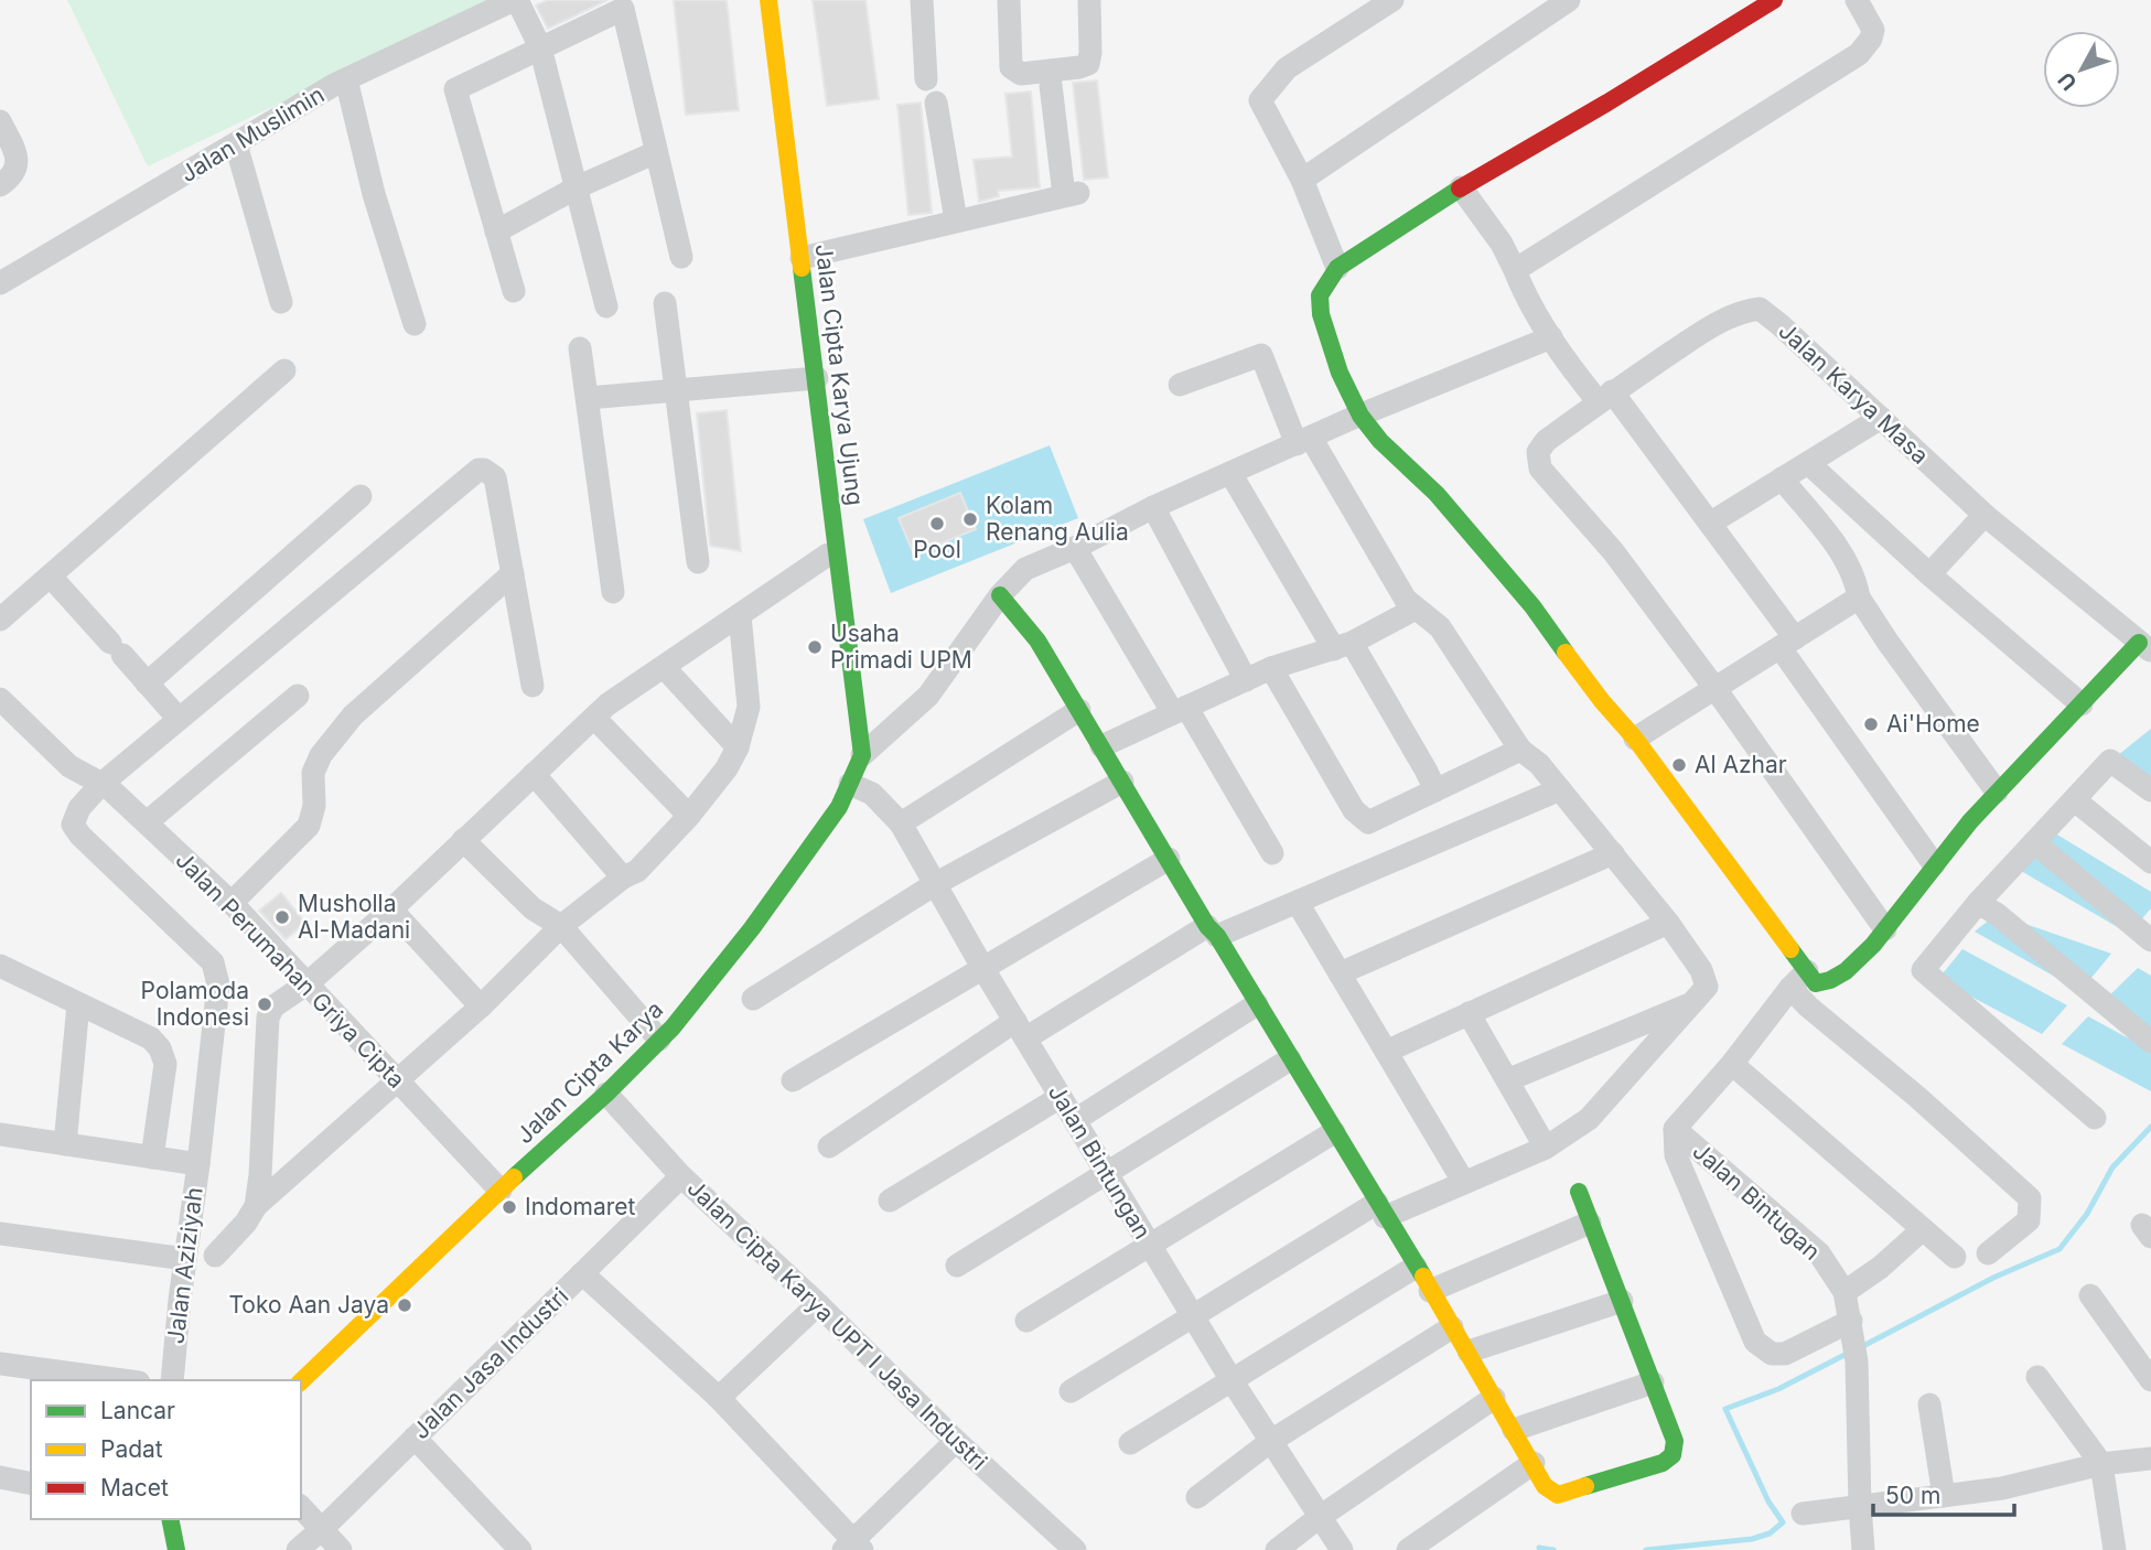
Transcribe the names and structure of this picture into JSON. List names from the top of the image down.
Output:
{
  "streets": {
    "street": [
      "Jalan Muslimin",
      "Jalan Cipta Karya Ujung",
      "Jalan Karya Masa",
      "Jalan Perumahan Griya Cipta",
      "Jalan Cipta Karya",
      "Jalan Bintungan",
      "Jalan Bintugan",
      "Jalan Aziziyah",
      "Jalan Cipta Karya UPT I Jasa Industri",
      "Jalan Jasa Industri"
    ]
  },
  "crossings": [
    ["Jalan Cipta Karya Ujung", "Jalan Cipta Karya"],
    ["Jalan Perumahan Griya Cipta", "Jalan Cipta Karya"],
    ["Jalan Cipta Karya", "Jalan Bintungan"],
    ["Jalan Cipta Karya", "Jalan Cipta Karya UPT I Jasa Industri"],
    ["Jalan Cipta Karya UPT I Jasa Industri", "Jalan Jasa Industri"]
  ],
  "places": [
    "Kolam Renang Aulia",
    "Pool",
    "Usaha Primadi UPM",
    "Ai'Home",
    "Al Azhar",
    "Musholla Al-Madani",
    "Polamoda Indonesi",
    "Indomaret",
    "Toko Aan Jaya"
  ],
  "legend": ["Lancar", "Padat", "Macet"],
  "scale_bar": "50 m",
  "north": "bottom left"
}
